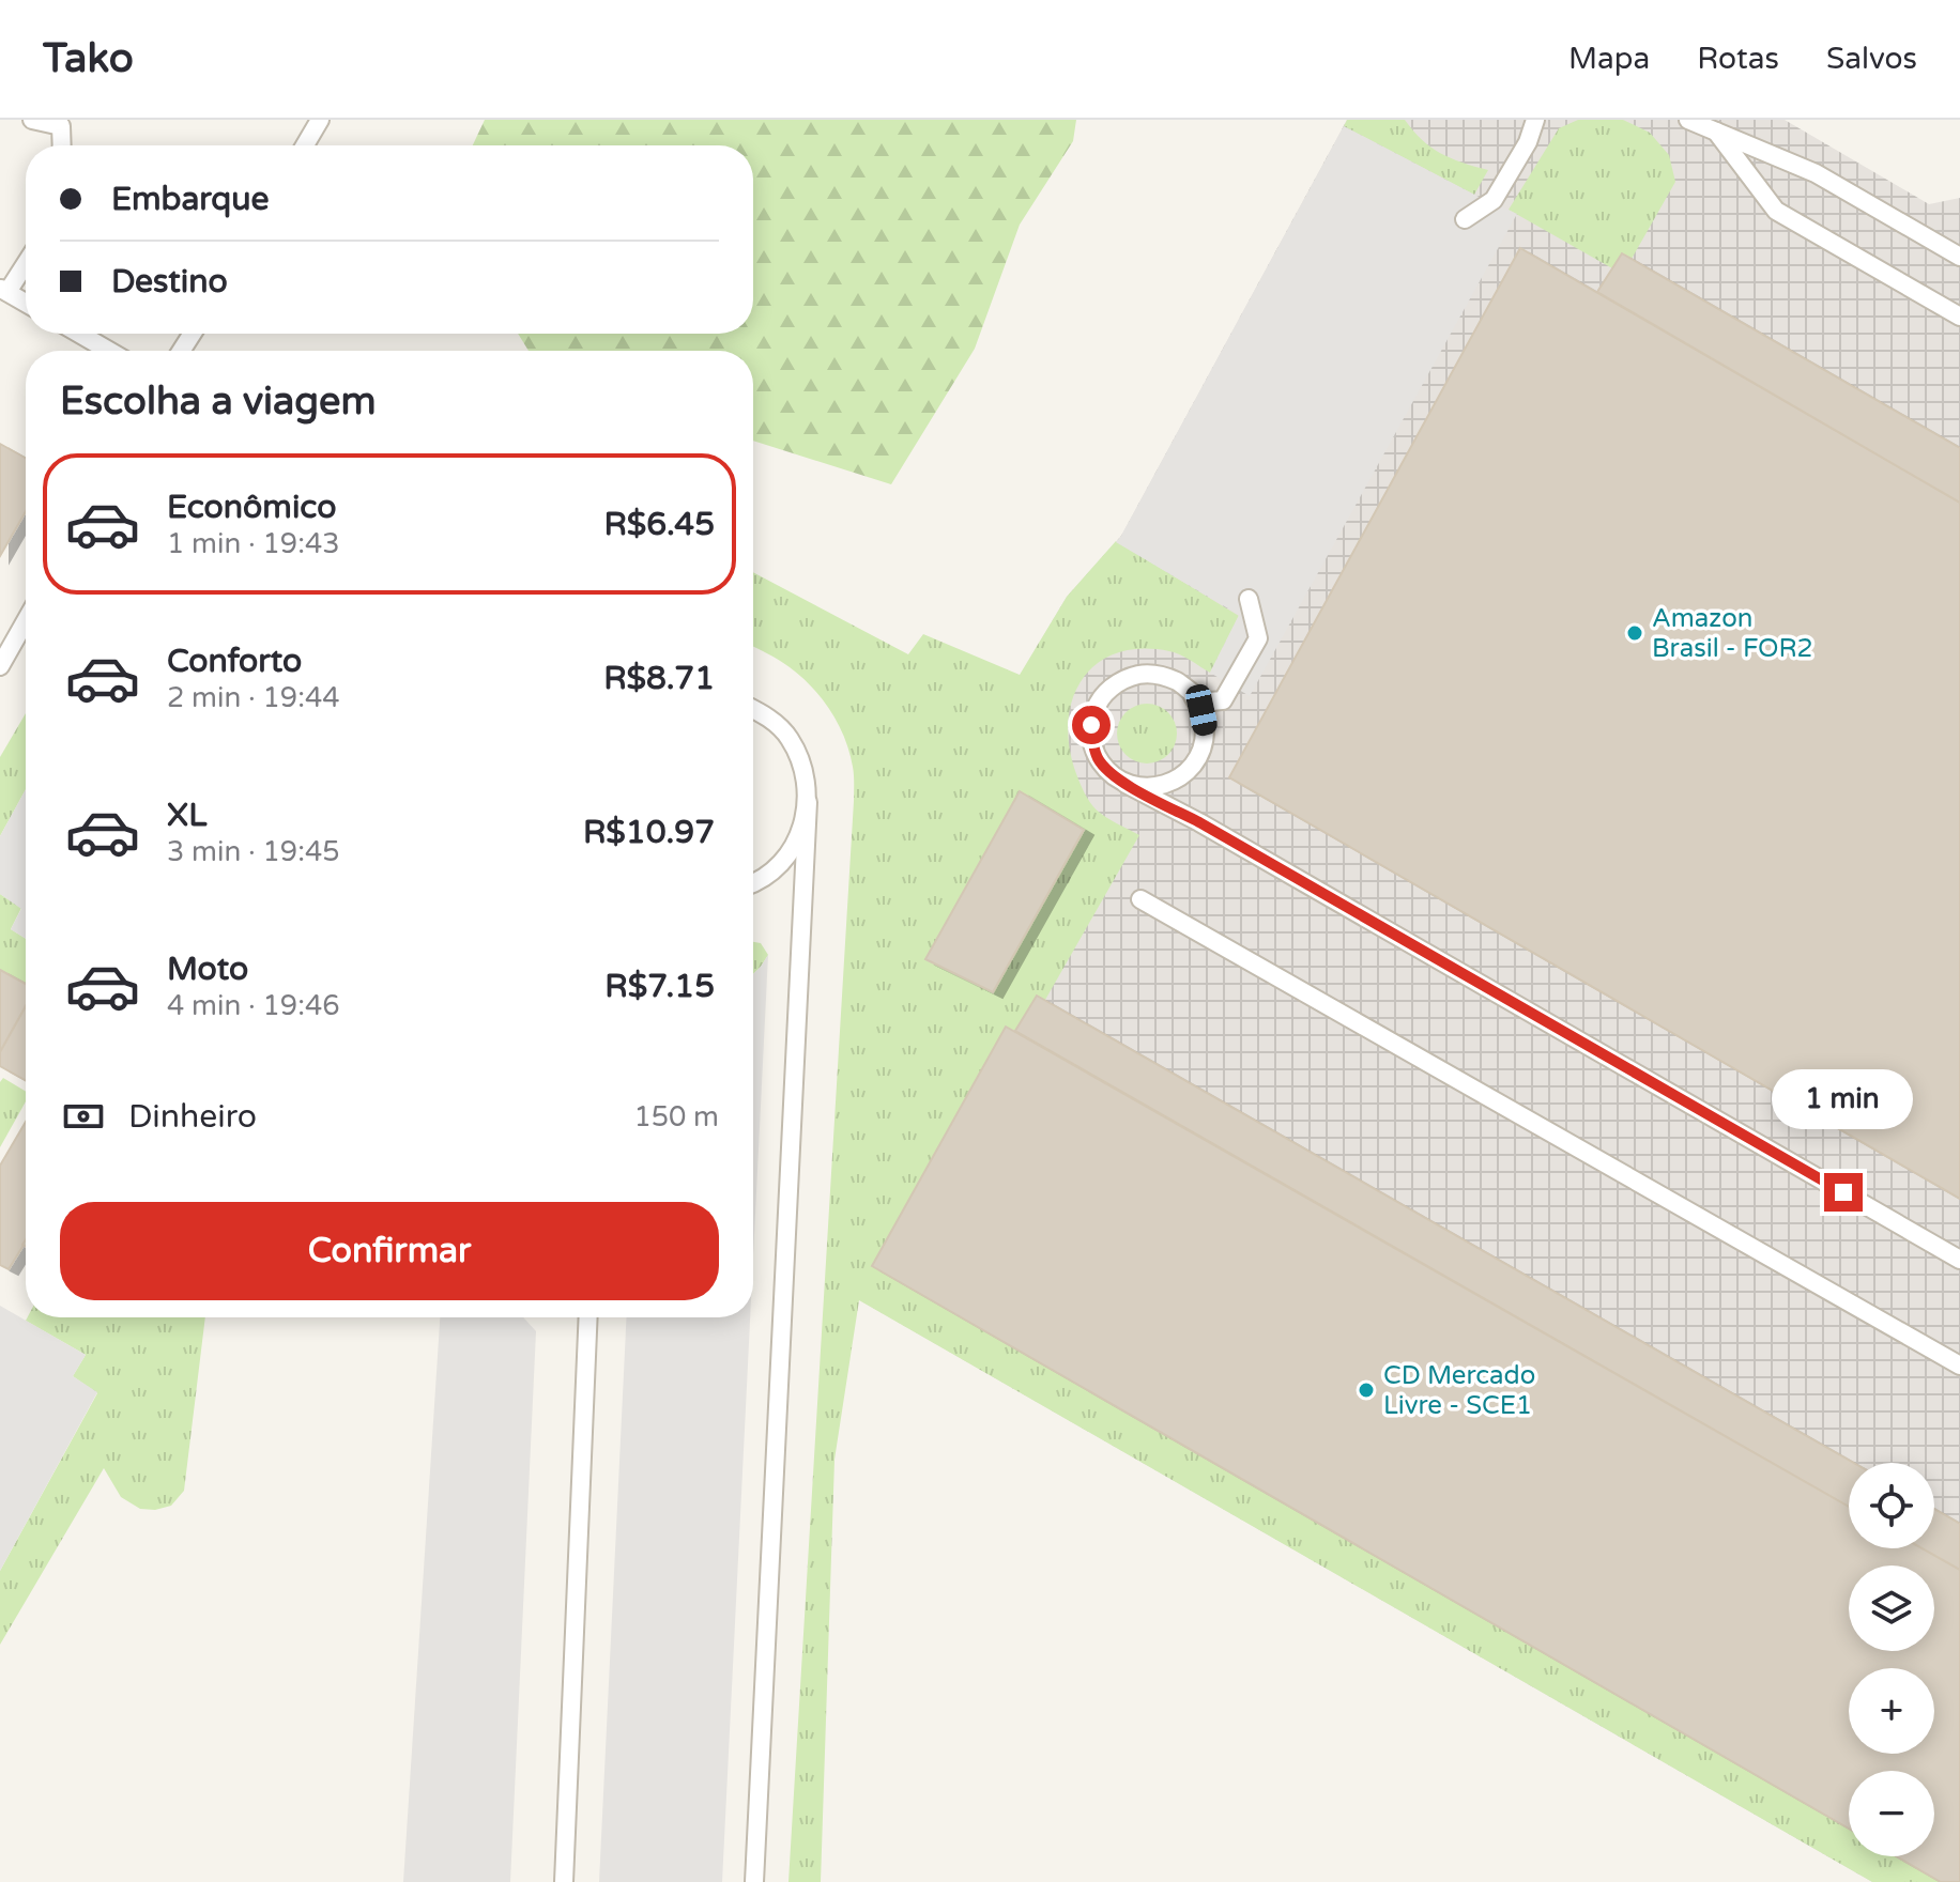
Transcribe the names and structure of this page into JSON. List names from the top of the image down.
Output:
{
  "places": ["Amazon Brasil - FOR2", "CD Mercado Livre - SCE1"],
  "page": {
    "header": "Tako",
    "nav": ["Mapa", "Rotas", "Salvos"],
    "banner": ["Embarque", "Destino"],
    "heading": "Escolha a viagem",
    "list": [
      {
        "name": "Econômico",
        "note": "1 min · 19:43",
        "value": "R$6.45"
      },
      {
        "name": "Conforto",
        "note": "2 min · 19:44",
        "value": "R$8.71"
      },
      {
        "name": "XL",
        "note": "3 min · 19:45",
        "value": "R$10.97"
      },
      {
        "name": "Moto",
        "note": "4 min · 19:46",
        "value": "R$7.15"
      }
    ],
    "bubble": "1 min",
    "pay": ["Dinheiro", "150 m"],
    "buttons": "Confirmar",
    "map_buttons": ["+", "−"]
  }
}
